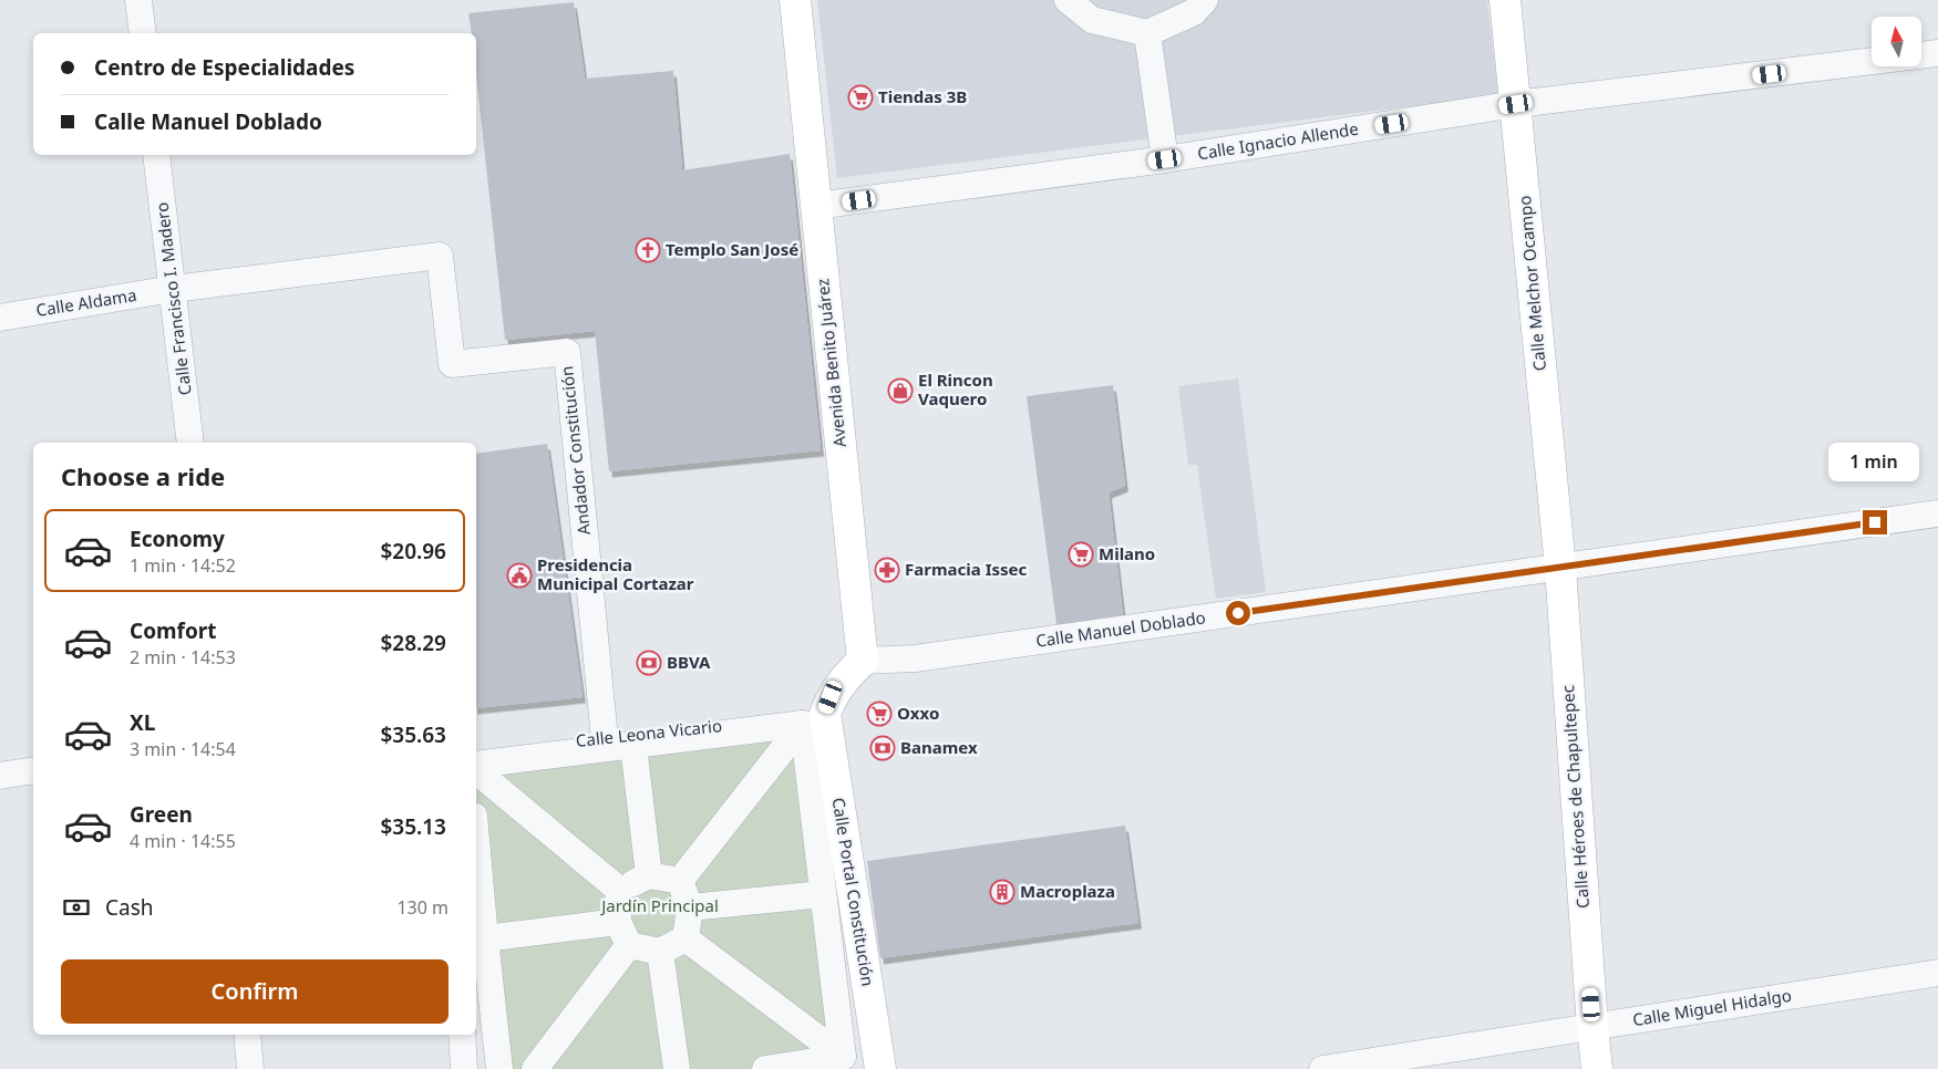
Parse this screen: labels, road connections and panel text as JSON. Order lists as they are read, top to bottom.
{
  "streets": {
    "street": [
      "Calle Ignacio Allende",
      "Calle Melchor Ocampo",
      "Calle Francisco I. Madero",
      "Calle Aldama",
      "Avenida Benito Juárez",
      "Andador Constitución",
      "Calle Manuel Doblado",
      "Calle Leona Vicario",
      "Calle Héroes de Chapultepec",
      "Calle Portal Constitución",
      "Calle Miguel Hidalgo"
    ]
  },
  "crossings": [
    ["Calle Ignacio Allende", "Calle Melchor Ocampo"],
    ["Calle Ignacio Allende", "Avenida Benito Juárez"],
    ["Calle Melchor Ocampo", "Calle Manuel Doblado"],
    ["Calle Melchor Ocampo", "Calle Héroes de Chapultepec"],
    ["Calle Francisco I. Madero", "Calle Aldama"],
    ["Calle Aldama", "Andador Constitución"],
    ["Avenida Benito Juárez", "Calle Manuel Doblado"],
    ["Andador Constitución", "Calle Leona Vicario"],
    ["Calle Manuel Doblado", "Calle Héroes de Chapultepec"],
    ["Calle Leona Vicario", "Calle Portal Constitución"],
    ["Calle Héroes de Chapultepec", "Calle Miguel Hidalgo"]
  ],
  "parks": ["Jardín Principal"],
  "places": {
    "supermarket": ["Tiendas 3B", "Milano", "Oxxo"],
    "church": ["Templo San José"],
    "shop": ["El Rincon Vaquero"],
    "pharmacy": ["Farmacia Issec"],
    "public building": ["Presidencia Municipal Cortazar"],
    "bank": ["BBVA", "Banamex"],
    "building": ["Macroplaza"]
  },
  "north": "top",
  "page": {
    "banner": ["Centro de Especialidades", "Calle Manuel Doblado"],
    "bubble": "1 min",
    "heading": "Choose a ride",
    "list": [
      {
        "name": "Economy",
        "note": "1 min · 14:52",
        "value": "$20.96"
      },
      {
        "name": "Comfort",
        "note": "2 min · 14:53",
        "value": "$28.29"
      },
      {
        "name": "XL",
        "note": "3 min · 14:54",
        "value": "$35.63"
      },
      {
        "name": "Green",
        "note": "4 min · 14:55",
        "value": "$35.13"
      }
    ],
    "pay": ["Cash", "130 m"],
    "buttons": "Confirm"
  }
}
